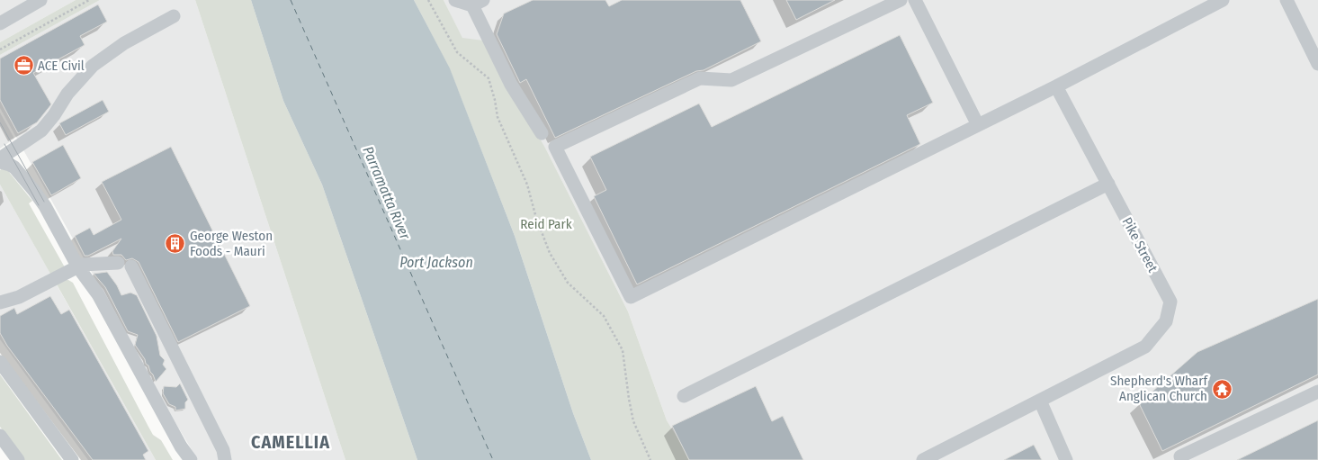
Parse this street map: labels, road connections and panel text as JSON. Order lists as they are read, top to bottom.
{
  "streets": {
    "street": ["Pike Street"]
  },
  "districts": ["CAMELLIA"],
  "water": ["Parramatta River", "Port Jackson"],
  "parks": ["Reid Park"],
  "places": {
    "office": ["ACE Civil"],
    "building": ["George Weston Foods - Mauri"],
    "temple": ["Shepherd's Wharf Anglican Church"]
  }
}
